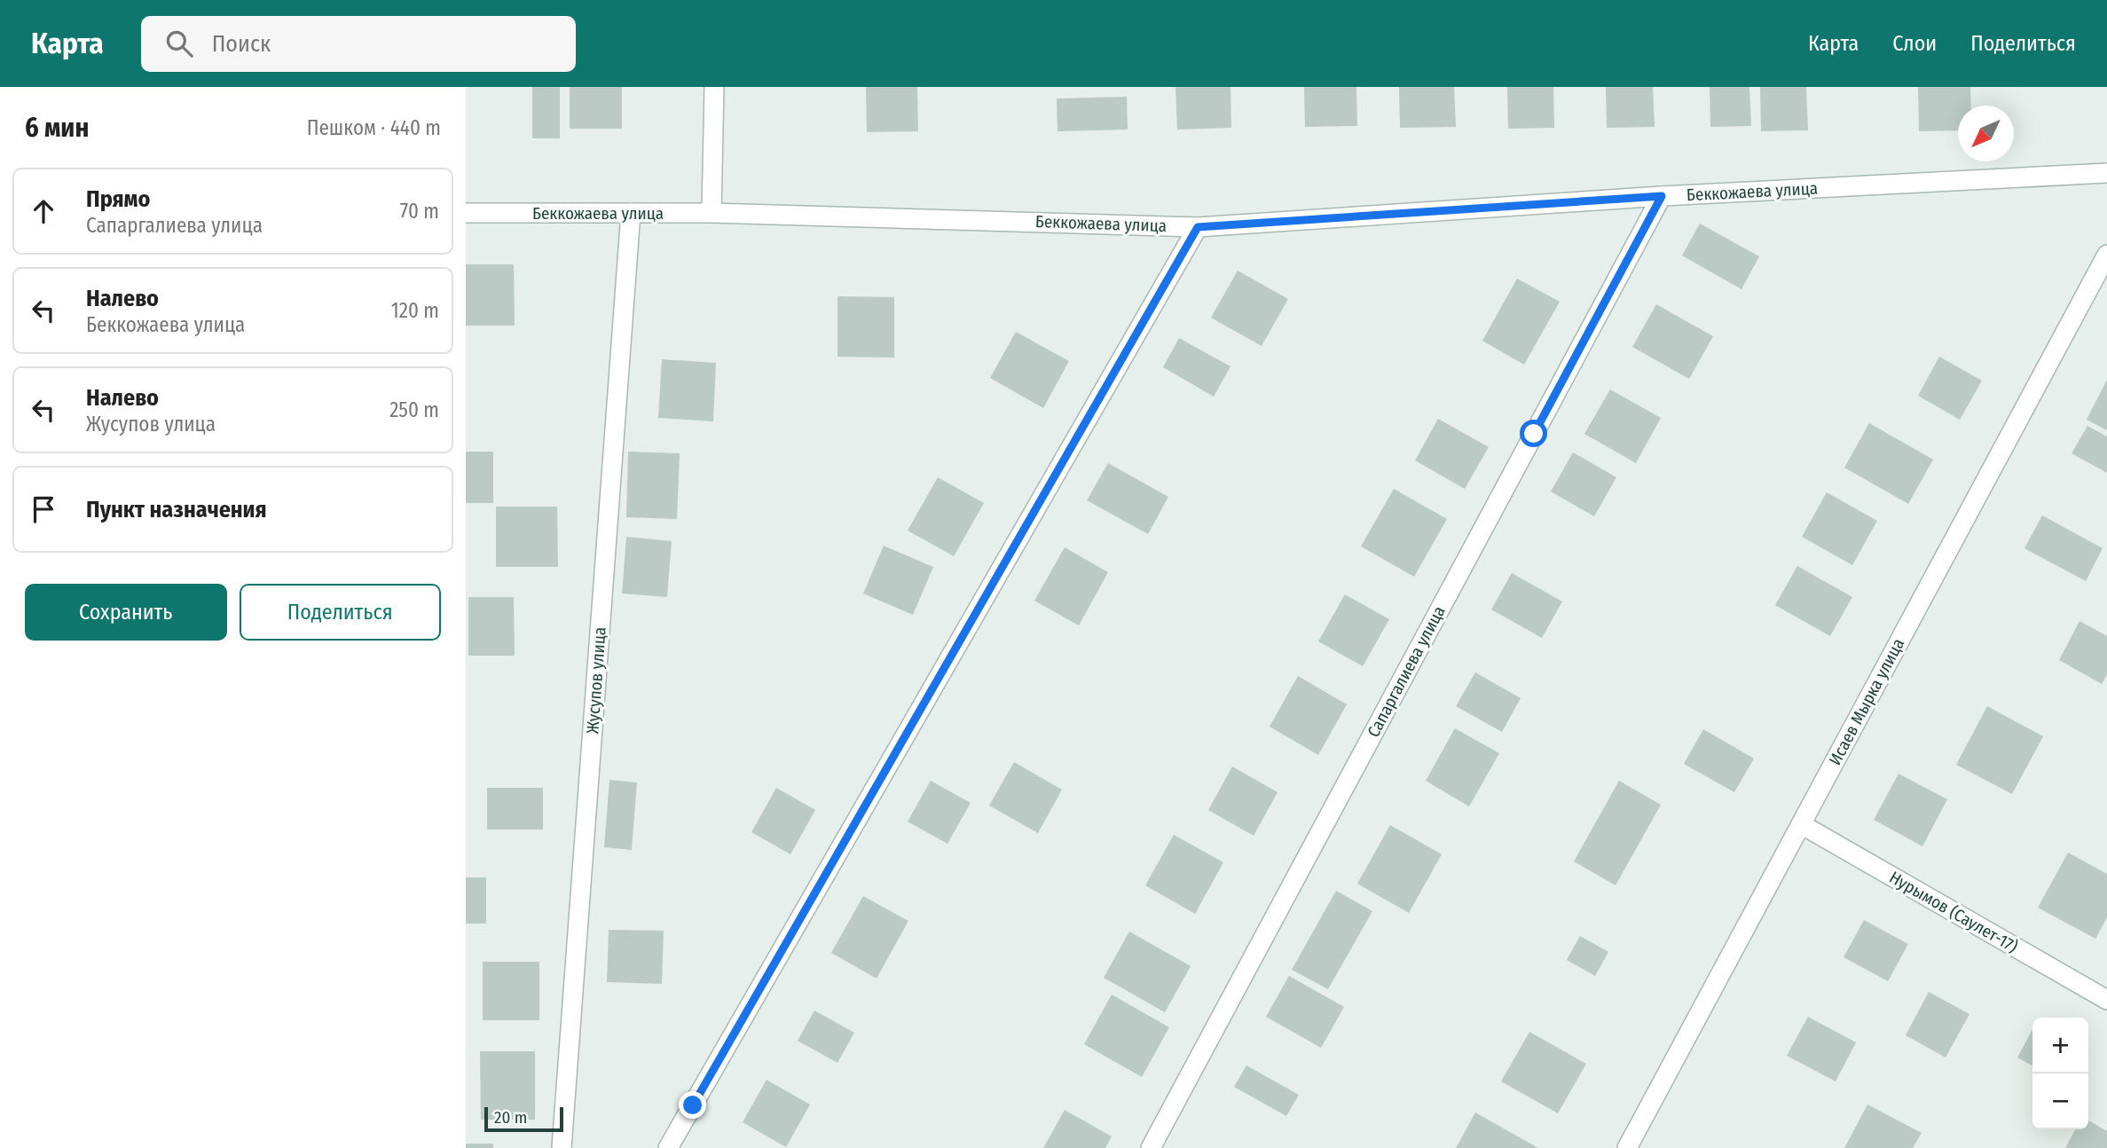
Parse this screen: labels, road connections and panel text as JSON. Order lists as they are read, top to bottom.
{
  "streets": {
    "street": [
      "Беккожаева улица",
      "Сапаргалиева улица",
      "Жусупов улица",
      "Исаев Мырка улица",
      "Нурымов (Саулет-17)"
    ]
  },
  "crossings": [
    ["Беккожаева улица", "Сапаргалиева улица"],
    ["Беккожаева улица", "Жусупов улица"],
    ["Исаев Мырка улица", "Нурымов (Саулет-17)"]
  ],
  "scale_bar": "20 m",
  "north": "bottom left",
  "page": {
    "header": "Карта",
    "search": "Поиск",
    "nav": ["Карта", "Слои", "Поделиться"],
    "heading": ["6 мин", "Пешком · 440 m"],
    "list": [
      ["Прямо", "Сапаргалиева улица", "70 m"],
      ["Налево", "Беккожаева улица", "120 m"],
      ["Налево", "Жусупов улица", "250 m"],
      "Пункт назначения"
    ],
    "buttons": ["Сохранить", "Поделиться"],
    "map_buttons": ["+", "−"],
    "scale": "20 m"
  }
}
